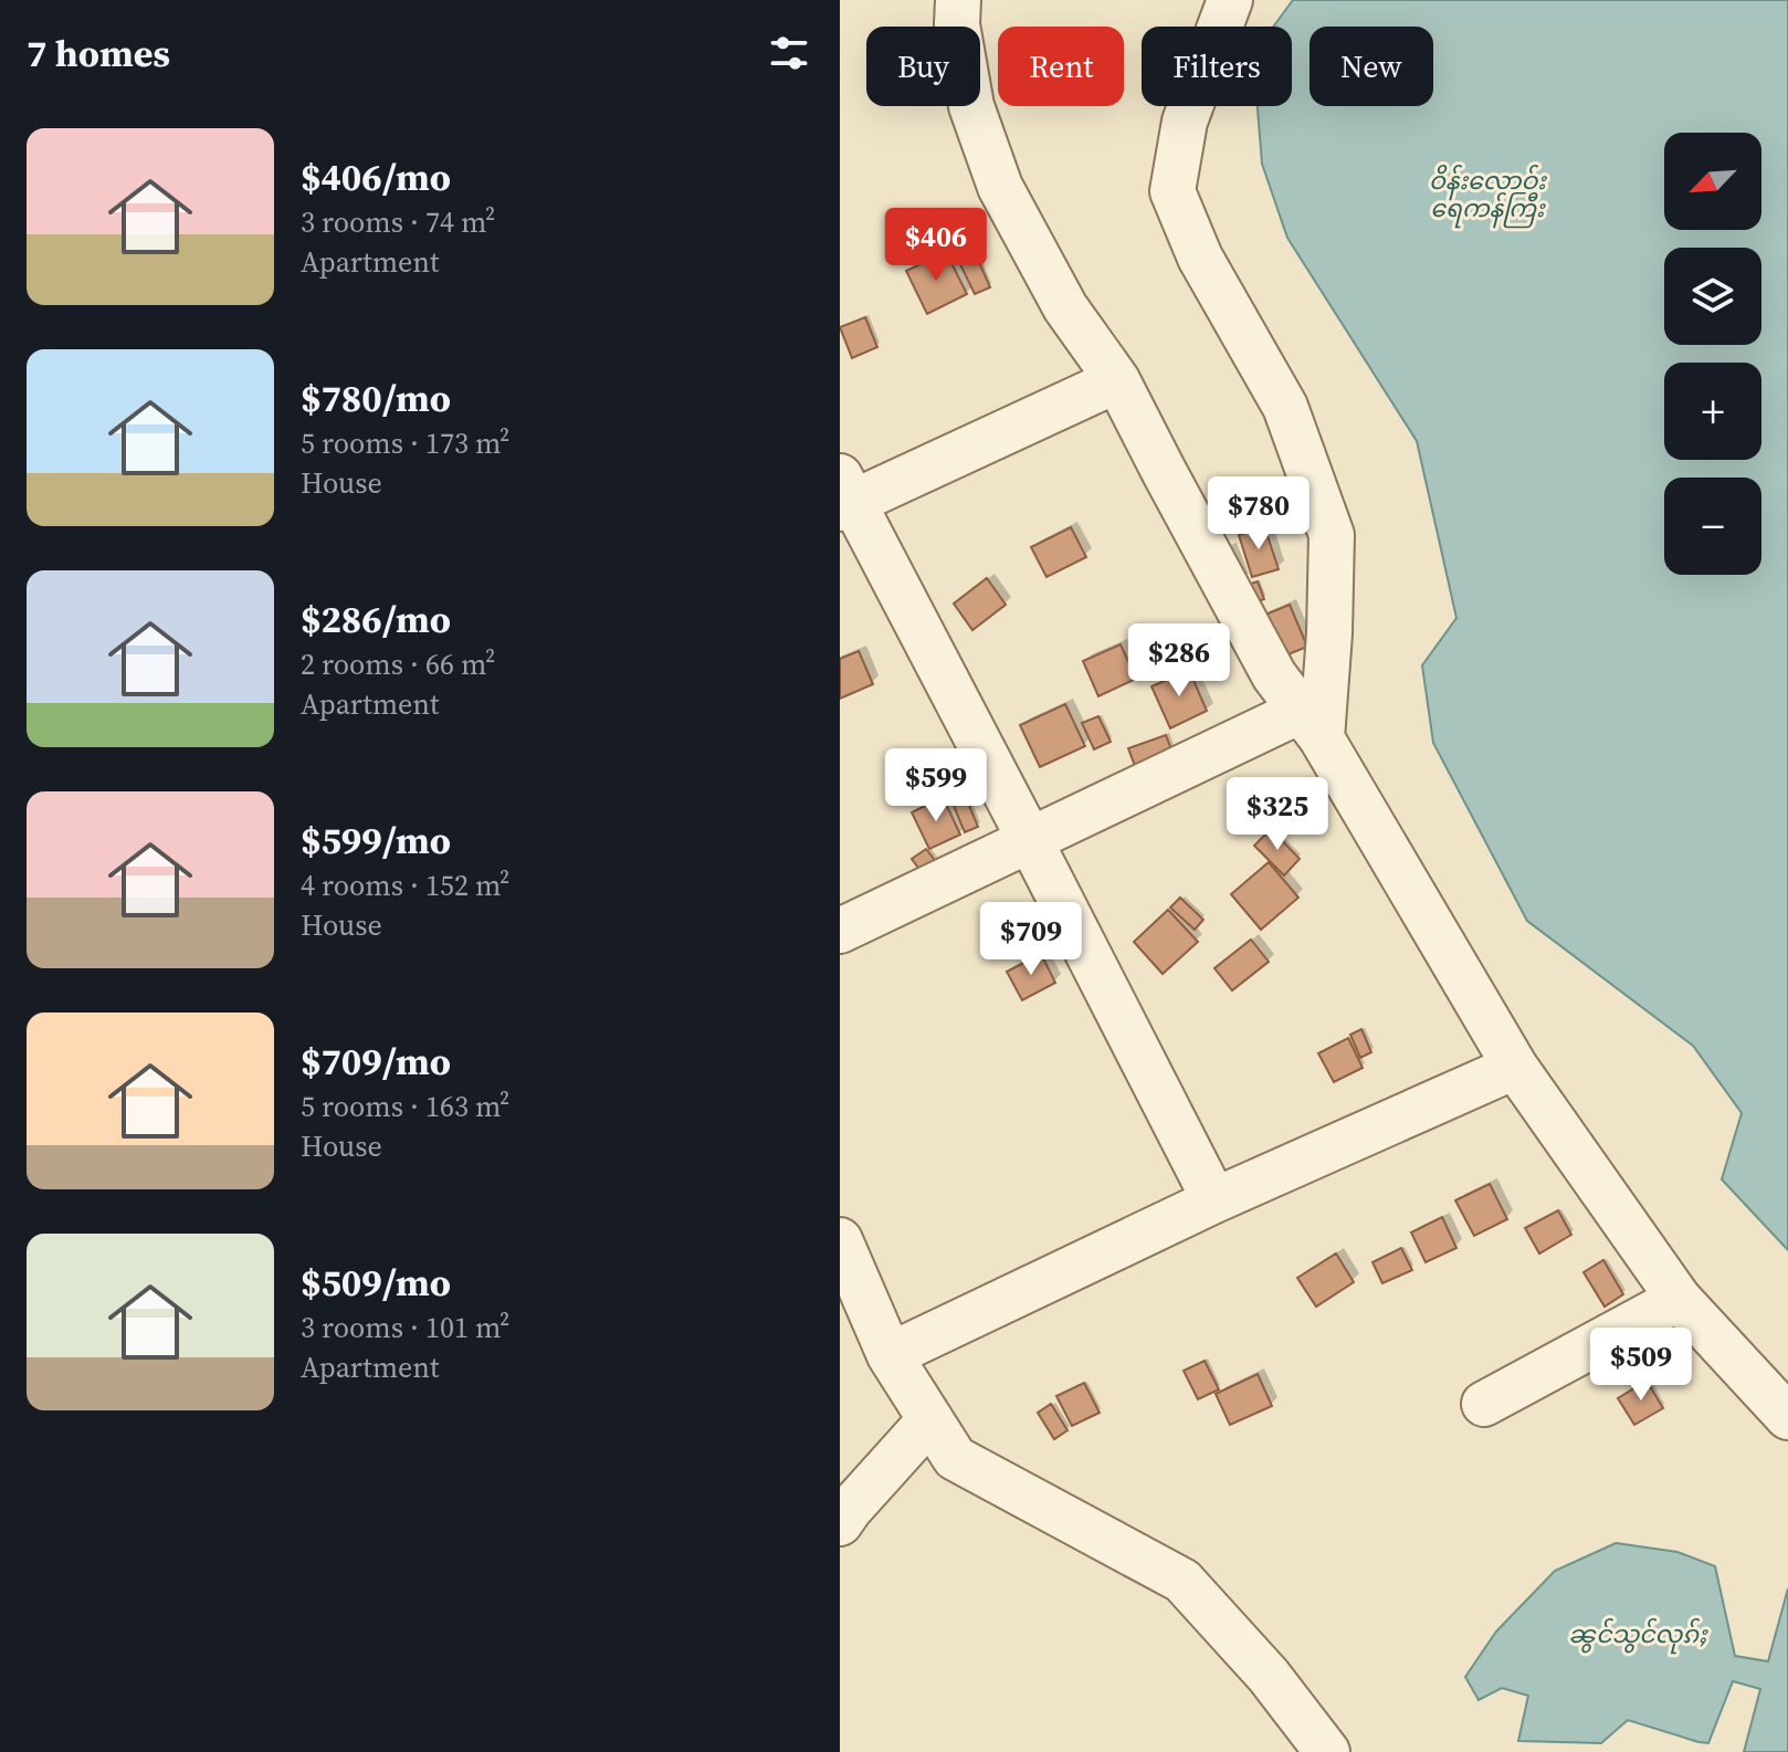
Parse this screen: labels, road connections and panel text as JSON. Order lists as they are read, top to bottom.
{
  "water": ["ဝိန်းလောဝ်း ရေကန်ကြီး", "ၼွင်သွင်လုၵ်ႈ"],
  "north": "bottom left",
  "page": {
    "heading": "7 homes",
    "chip": [
      "Buy",
      "Rent",
      "Filters",
      "New"
    ],
    "list": [
      {
        "name": "$406/mo",
        "note": "3 rooms · 74 m² · Apartment"
      },
      {
        "name": "$780/mo",
        "note": "5 rooms · 173 m² · House"
      },
      {
        "name": "$286/mo",
        "note": "2 rooms · 66 m² · Apartment"
      },
      {
        "name": "$599/mo",
        "note": "4 rooms · 152 m² · House"
      },
      {
        "name": "$709/mo",
        "note": "5 rooms · 163 m² · House"
      },
      {
        "name": "$509/mo",
        "note": "3 rooms · 101 m² · Apartment"
      }
    ],
    "map_buttons": ["+", "−"],
    "price": [
      "$406",
      "$780",
      "$286",
      "$599",
      "$325",
      "$709",
      "$509"
    ]
  }
}
